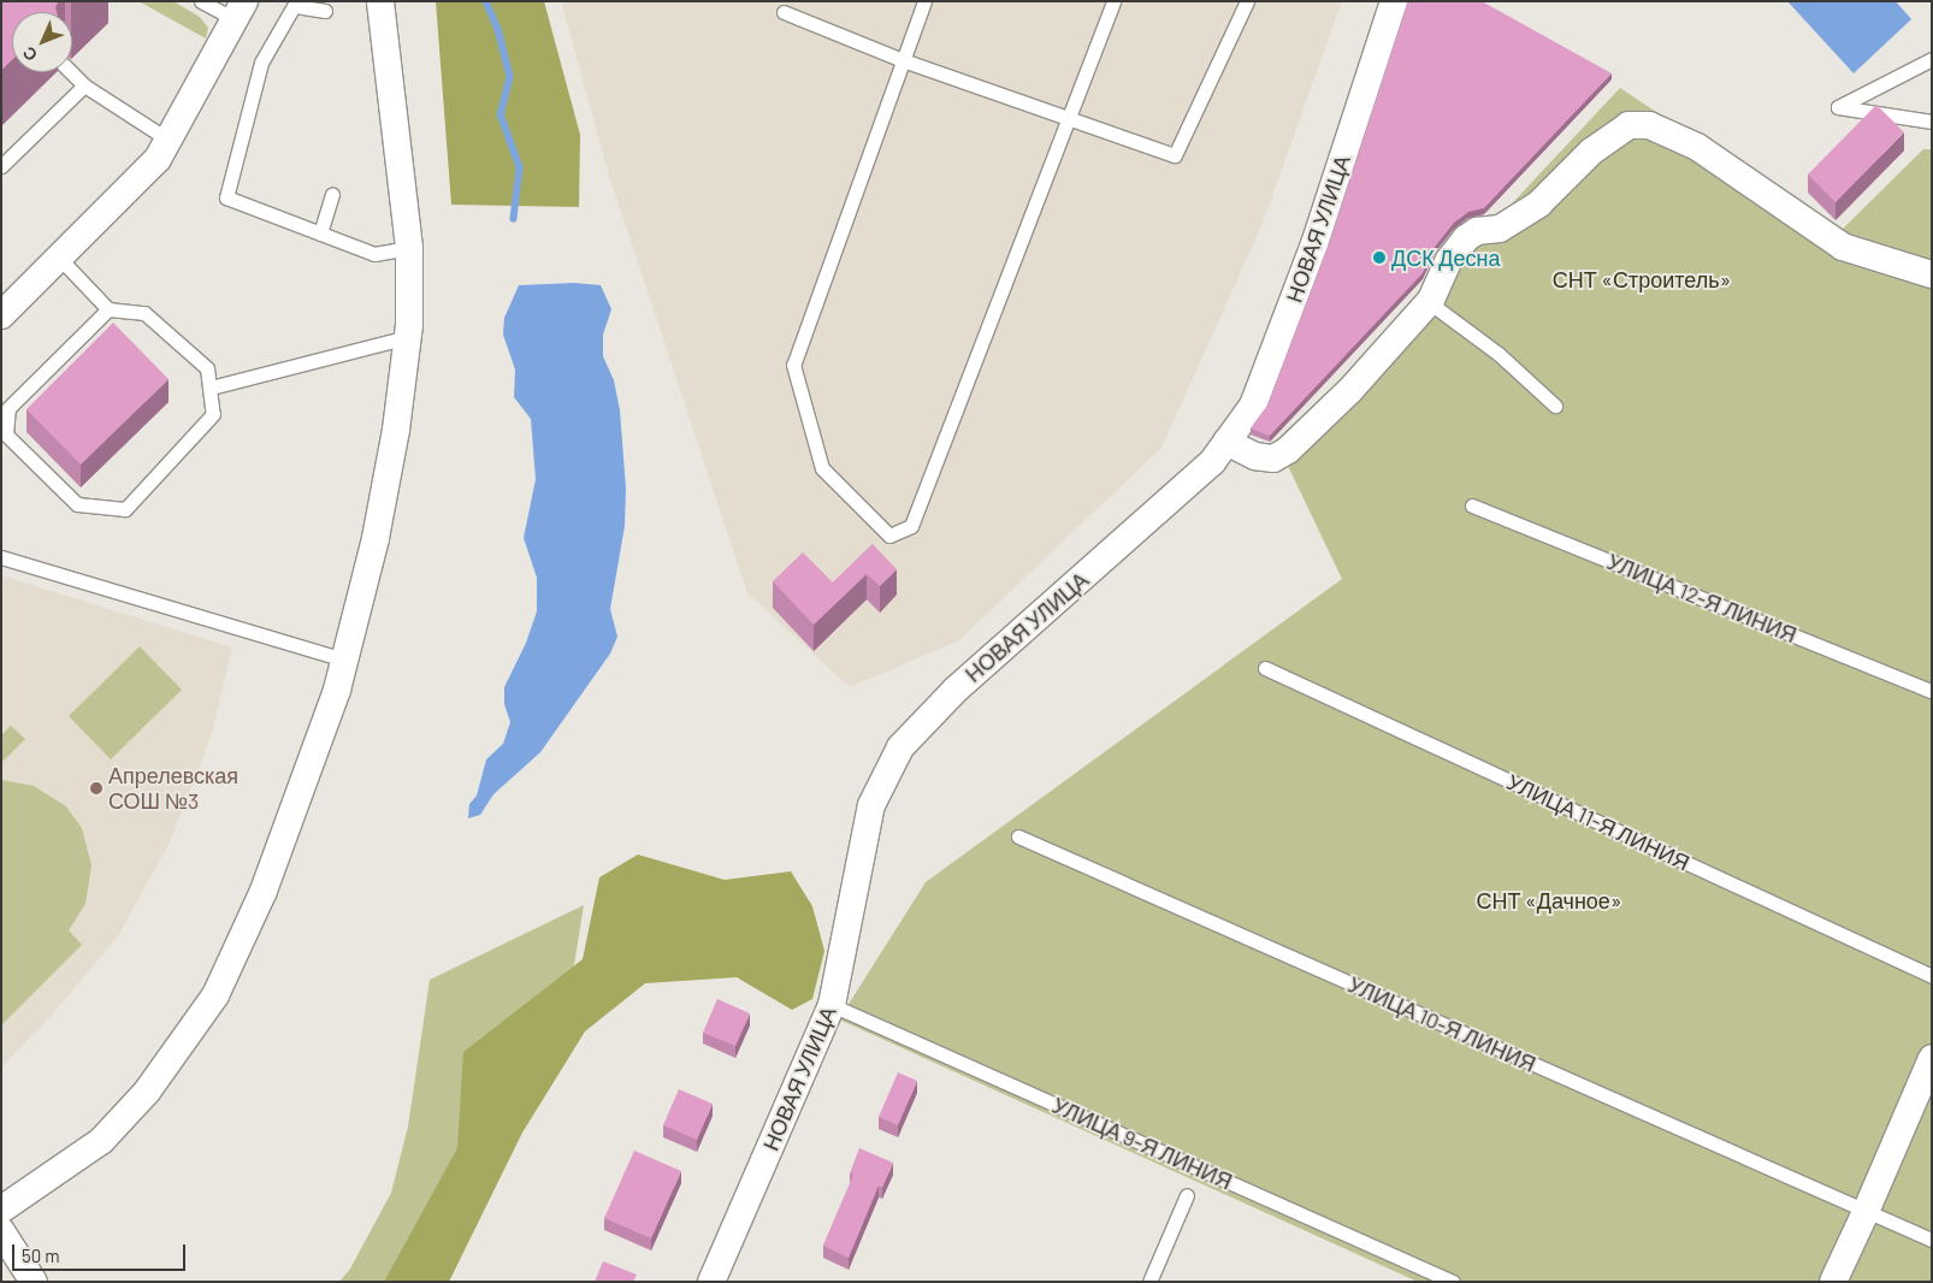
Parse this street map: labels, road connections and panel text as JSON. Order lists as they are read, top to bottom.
{
  "streets": {
    "street": ["НОВАЯ УЛИЦА"],
    "lane": [
      "УЛИЦА 12-Я ЛИНИЯ",
      "УЛИЦА 11-Я ЛИНИЯ",
      "УЛИЦА 10-Я ЛИНИЯ",
      "УЛИЦА 9-Я ЛИНИЯ"
    ]
  },
  "crossings": [
    ["НОВАЯ УЛИЦА", "УЛИЦА 9-Я ЛИНИЯ"]
  ],
  "parks": ["СНТ «Строитель»", "СНТ «Дачное»"],
  "places": ["ДСК Десна", "Апрелевская СОШ №3"],
  "scale_bar": "50 m",
  "north": "bottom left"
}
